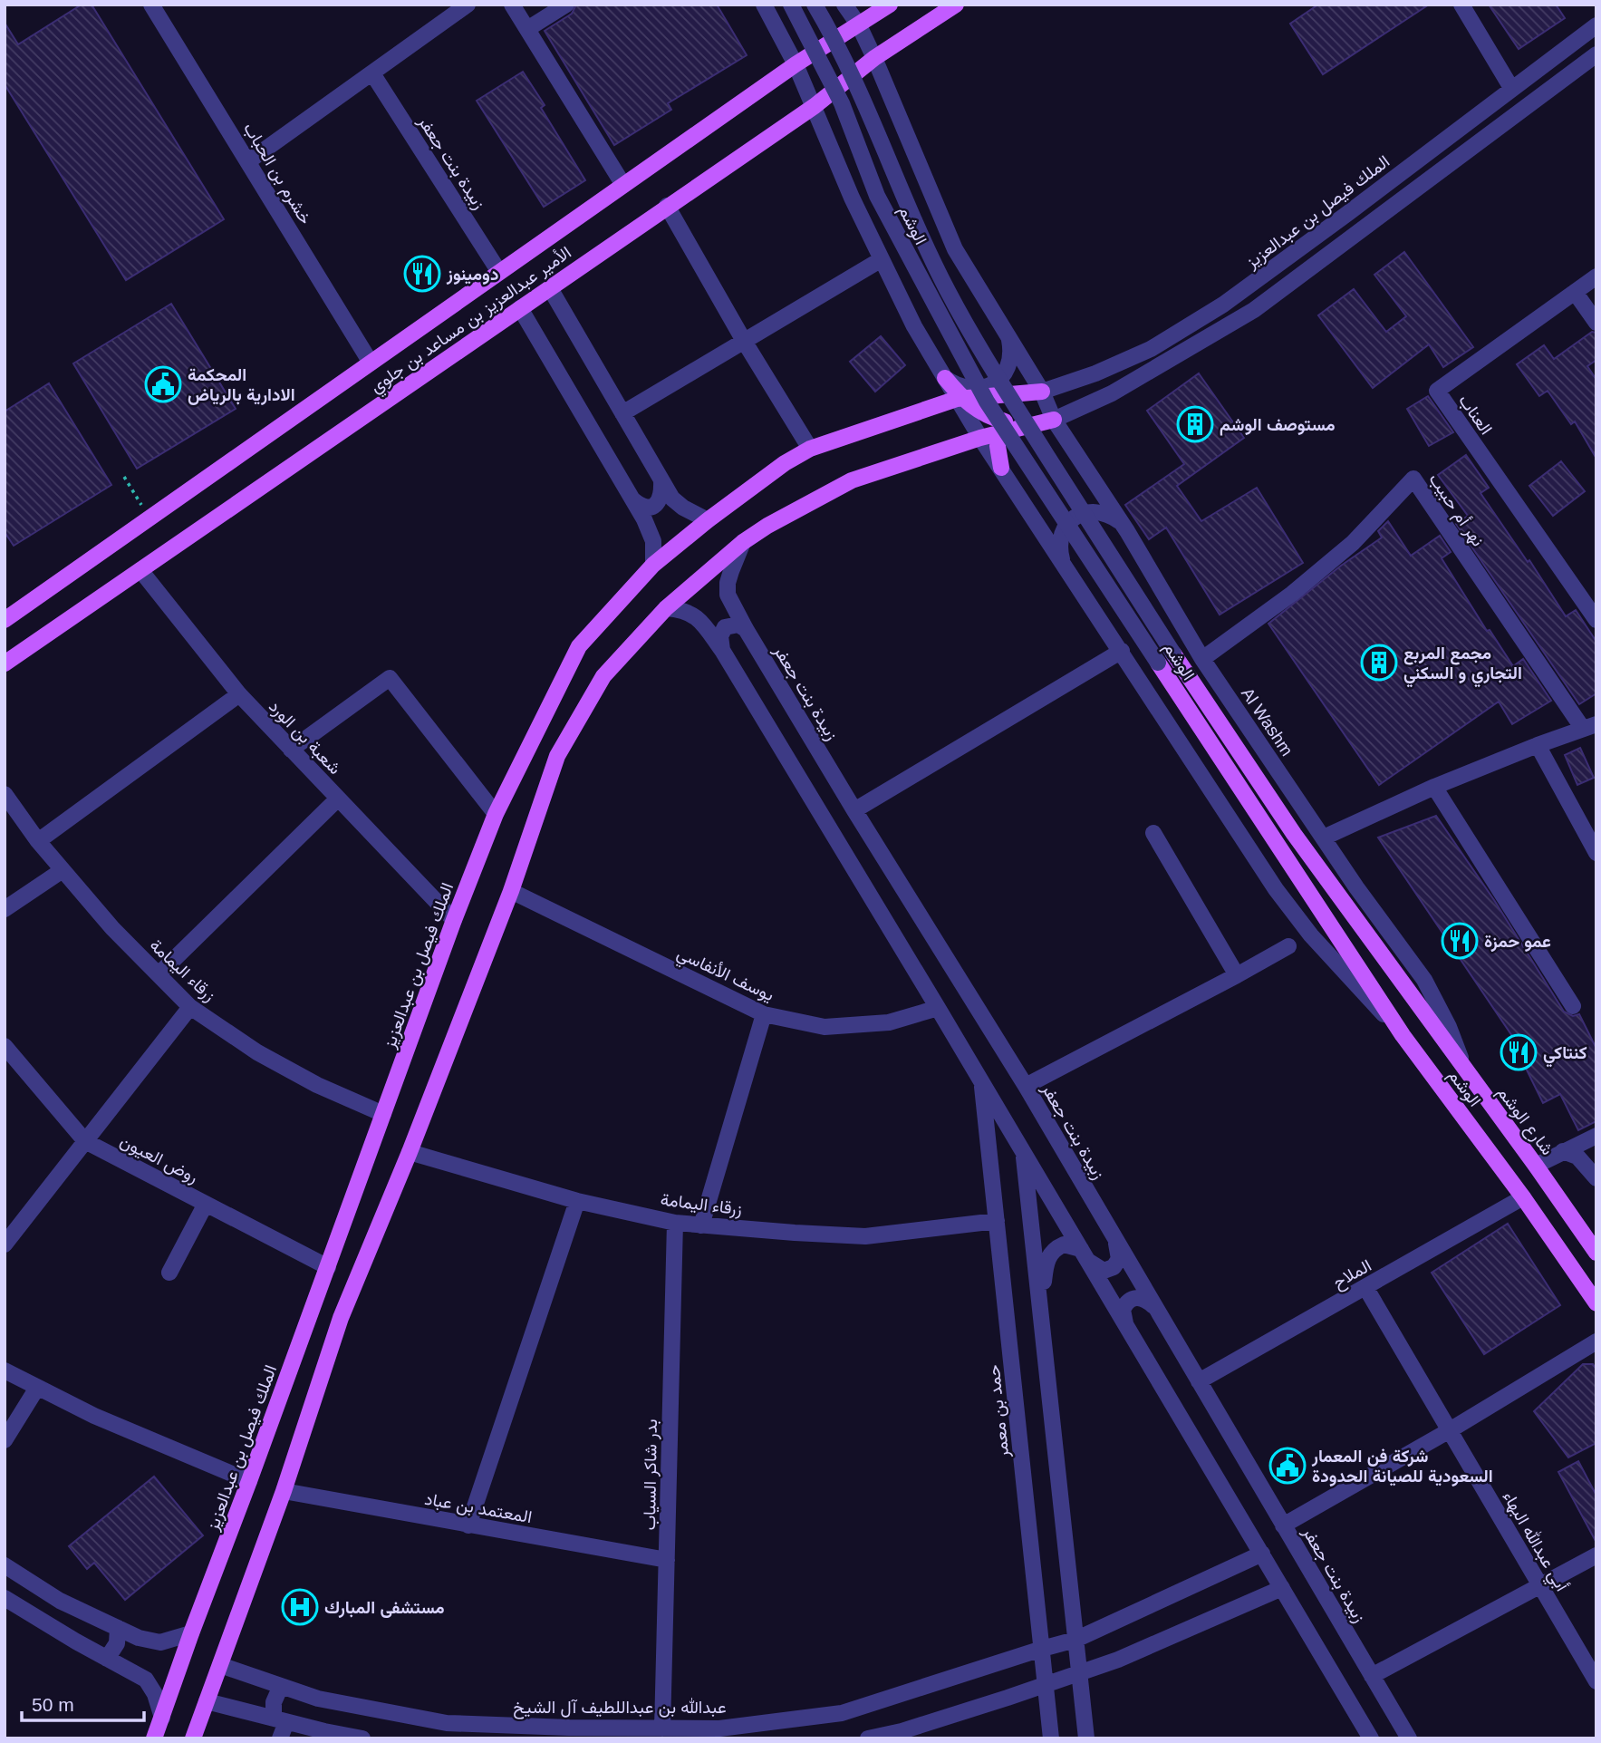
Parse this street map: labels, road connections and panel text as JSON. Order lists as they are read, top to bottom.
{
  "streets": {
    "main road": [
      "الملك فيصل بن عبدالعزيز",
      "الوشم",
      "الأمير عبدالعزيز بن مساعد بن جلوي",
      "شارع الوشم"
    ],
    "street": [
      "زبيدة بنت جعفر",
      "خشرم بن الحباب",
      "العناب",
      "نهر أم حبيب",
      "Al Washm",
      "شعبة بن الورد",
      "زرقاء اليمامة",
      "يوسف الأنفاسي",
      "روض العيون",
      "الملاح",
      "حمد بن معمر",
      "بدر شاكر السياب",
      "المعتمد بن عباد",
      "أبي عبدالله البهاء",
      "عبدالله بن عبداللطيف آل الشيخ"
    ]
  },
  "crossings": [
    ["زبيدة بنت جعفر", "الأمير عبدالعزيز بن مساعد بن جلوي"],
    ["زبيدة بنت جعفر", "الملاح"],
    ["خشرم بن الحباب", "الأمير عبدالعزيز بن مساعد بن جلوي"],
    ["الملك فيصل بن عبدالعزيز", "الوشم"],
    ["الملك فيصل بن عبدالعزيز", "Al Washm"],
    ["الملك فيصل بن عبدالعزيز", "شعبة بن الورد"],
    ["الملك فيصل بن عبدالعزيز", "زرقاء اليمامة"],
    ["الملك فيصل بن عبدالعزيز", "روض العيون"],
    ["الوشم", "الأمير عبدالعزيز بن مساعد بن جلوي"],
    ["الوشم", "Al Washm"],
    ["الوشم", "شارع الوشم"],
    ["الوشم", "الملاح"],
    ["الأمير عبدالعزيز بن مساعد بن جلوي", "شعبة بن الورد"],
    ["نهر أم حبيب", "Al Washm"],
    ["Al Washm", "شارع الوشم"],
    ["زرقاء اليمامة", "حمد بن معمر"],
    ["زرقاء اليمامة", "بدر شاكر السياب"],
    ["الملاح", "أبي عبدالله البهاء"],
    ["حمد بن معمر", "عبدالله بن عبداللطيف آل الشيخ"],
    ["بدر شاكر السياب", "المعتمد بن عباد"],
    ["بدر شاكر السياب", "عبدالله بن عبداللطيف آل الشيخ"]
  ],
  "places": {
    "restaurant": ["دومينوز", "عمو حمزة", "كنتاكي"],
    "public building": ["المحكمة الادارية بالرياض", "شركة فن المعمار السعودية للصيانة الحدودة"],
    "building": ["مستوصف الوشم", "مجمع المربع التجاري و السكني"],
    "hospital": ["مستشفى المبارك"]
  },
  "scale_bar": "50 m"
}
